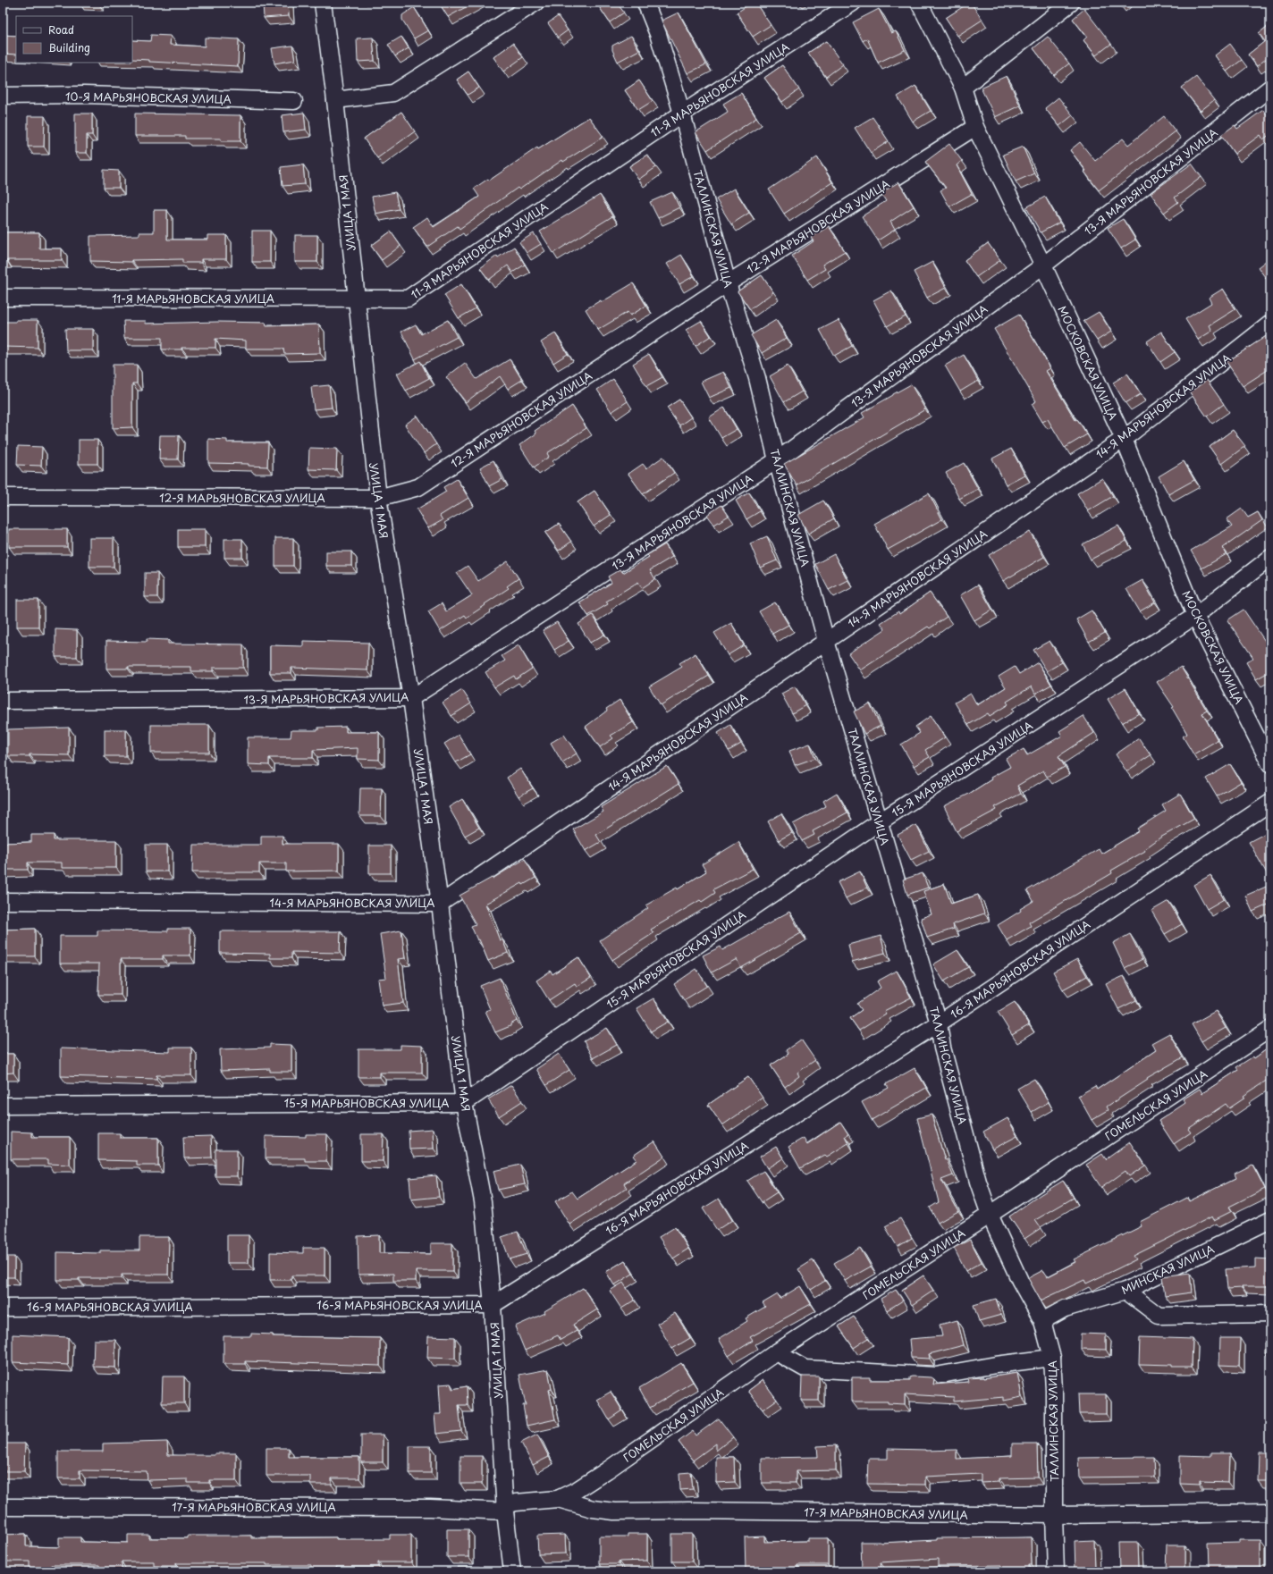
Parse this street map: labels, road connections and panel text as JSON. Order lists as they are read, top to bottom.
{
  "streets": {
    "street": [
      "11-Я МАРЬЯНОВСКАЯ УЛИЦА",
      "10-Я МАРЬЯНОВСКАЯ УЛИЦА",
      "13-Я МАРЬЯНОВСКАЯ УЛИЦА",
      "УЛИЦА 1 МАЯ",
      "12-Я МАРЬЯНОВСКАЯ УЛИЦА",
      "ТАЛЛИНСКАЯ УЛИЦА",
      "МОСКОВСКАЯ УЛИЦА",
      "14-Я МАРЬЯНОВСКАЯ УЛИЦА",
      "15-Я МАРЬЯНОВСКАЯ УЛИЦА",
      "16-Я МАРЬЯНОВСКАЯ УЛИЦА",
      "ГОМЕЛЬСКАЯ УЛИЦА",
      "МИНСКАЯ УЛИЦА",
      "17-Я МАРЬЯНОВСКАЯ УЛИЦА"
    ]
  },
  "crossings": [
    ["11-Я МАРЬЯНОВСКАЯ УЛИЦА", "УЛИЦА 1 МАЯ"],
    ["11-Я МАРЬЯНОВСКАЯ УЛИЦА", "ТАЛЛИНСКАЯ УЛИЦА"],
    ["13-Я МАРЬЯНОВСКАЯ УЛИЦА", "УЛИЦА 1 МАЯ"],
    ["13-Я МАРЬЯНОВСКАЯ УЛИЦА", "ТАЛЛИНСКАЯ УЛИЦА"],
    ["13-Я МАРЬЯНОВСКАЯ УЛИЦА", "МОСКОВСКАЯ УЛИЦА"],
    ["УЛИЦА 1 МАЯ", "12-Я МАРЬЯНОВСКАЯ УЛИЦА"],
    ["УЛИЦА 1 МАЯ", "14-Я МАРЬЯНОВСКАЯ УЛИЦА"],
    ["УЛИЦА 1 МАЯ", "15-Я МАРЬЯНОВСКАЯ УЛИЦА"],
    ["УЛИЦА 1 МАЯ", "16-Я МАРЬЯНОВСКАЯ УЛИЦА"],
    ["УЛИЦА 1 МАЯ", "17-Я МАРЬЯНОВСКАЯ УЛИЦА"],
    ["12-Я МАРЬЯНОВСКАЯ УЛИЦА", "ТАЛЛИНСКАЯ УЛИЦА"],
    ["12-Я МАРЬЯНОВСКАЯ УЛИЦА", "МОСКОВСКАЯ УЛИЦА"],
    ["ТАЛЛИНСКАЯ УЛИЦА", "14-Я МАРЬЯНОВСКАЯ УЛИЦА"],
    ["ТАЛЛИНСКАЯ УЛИЦА", "15-Я МАРЬЯНОВСКАЯ УЛИЦА"],
    ["ТАЛЛИНСКАЯ УЛИЦА", "16-Я МАРЬЯНОВСКАЯ УЛИЦА"],
    ["ТАЛЛИНСКАЯ УЛИЦА", "ГОМЕЛЬСКАЯ УЛИЦА"],
    ["ТАЛЛИНСКАЯ УЛИЦА", "МИНСКАЯ УЛИЦА"],
    ["ТАЛЛИНСКАЯ УЛИЦА", "17-Я МАРЬЯНОВСКАЯ УЛИЦА"],
    ["МОСКОВСКАЯ УЛИЦА", "14-Я МАРЬЯНОВСКАЯ УЛИЦА"],
    ["МОСКОВСКАЯ УЛИЦА", "15-Я МАРЬЯНОВСКАЯ УЛИЦА"],
    ["ГОМЕЛЬСКАЯ УЛИЦА", "17-Я МАРЬЯНОВСКАЯ УЛИЦА"]
  ],
  "legend": ["Road", "Building"]
}
